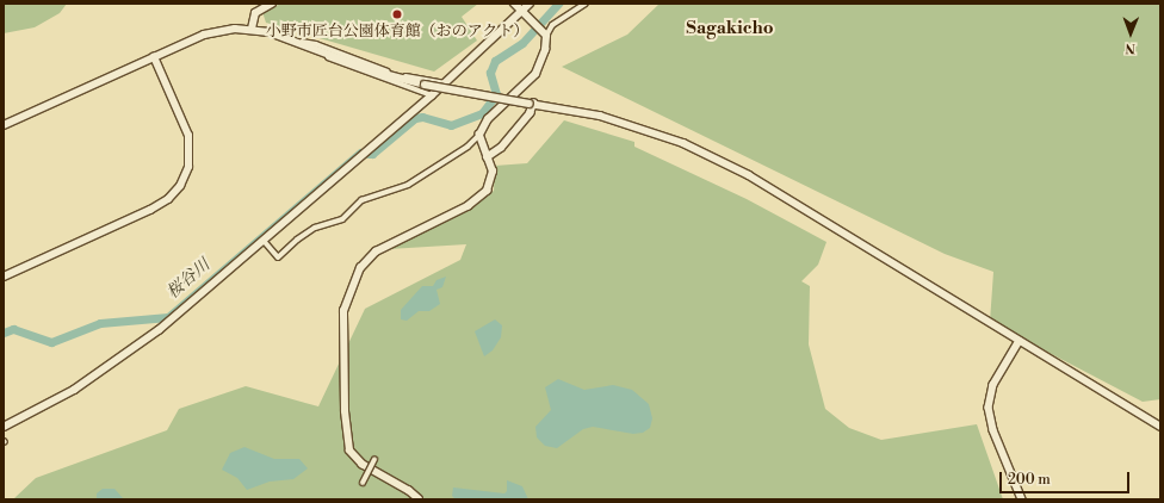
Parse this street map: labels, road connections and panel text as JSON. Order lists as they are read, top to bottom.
{
  "districts": ["Sagakicho"],
  "water": ["桜谷川"],
  "places": ["小野市匠台公園体育館（おのアクト）"],
  "scale_bar": "200 m",
  "north": "bottom"
}
